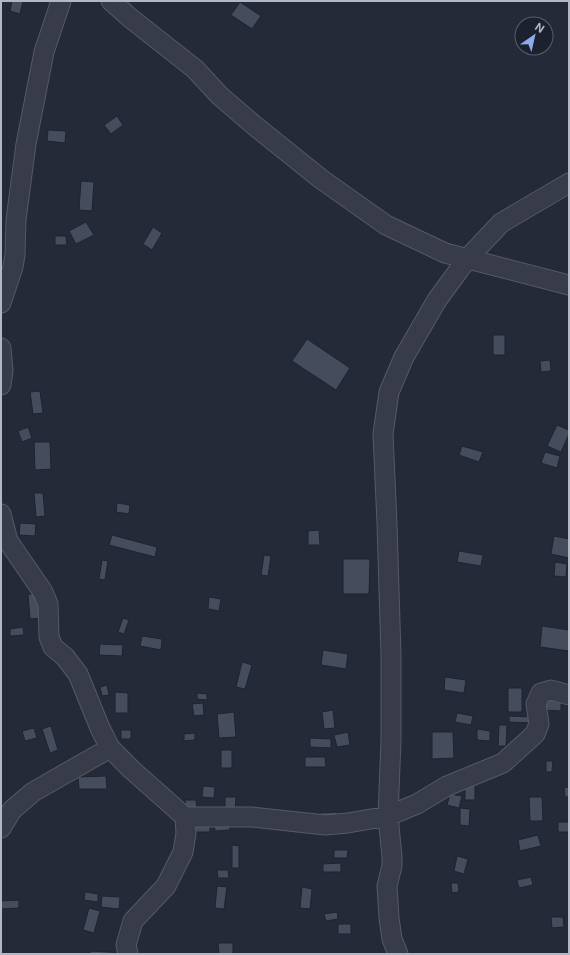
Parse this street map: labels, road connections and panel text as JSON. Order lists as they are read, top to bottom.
{
  "north": "top right"
}
